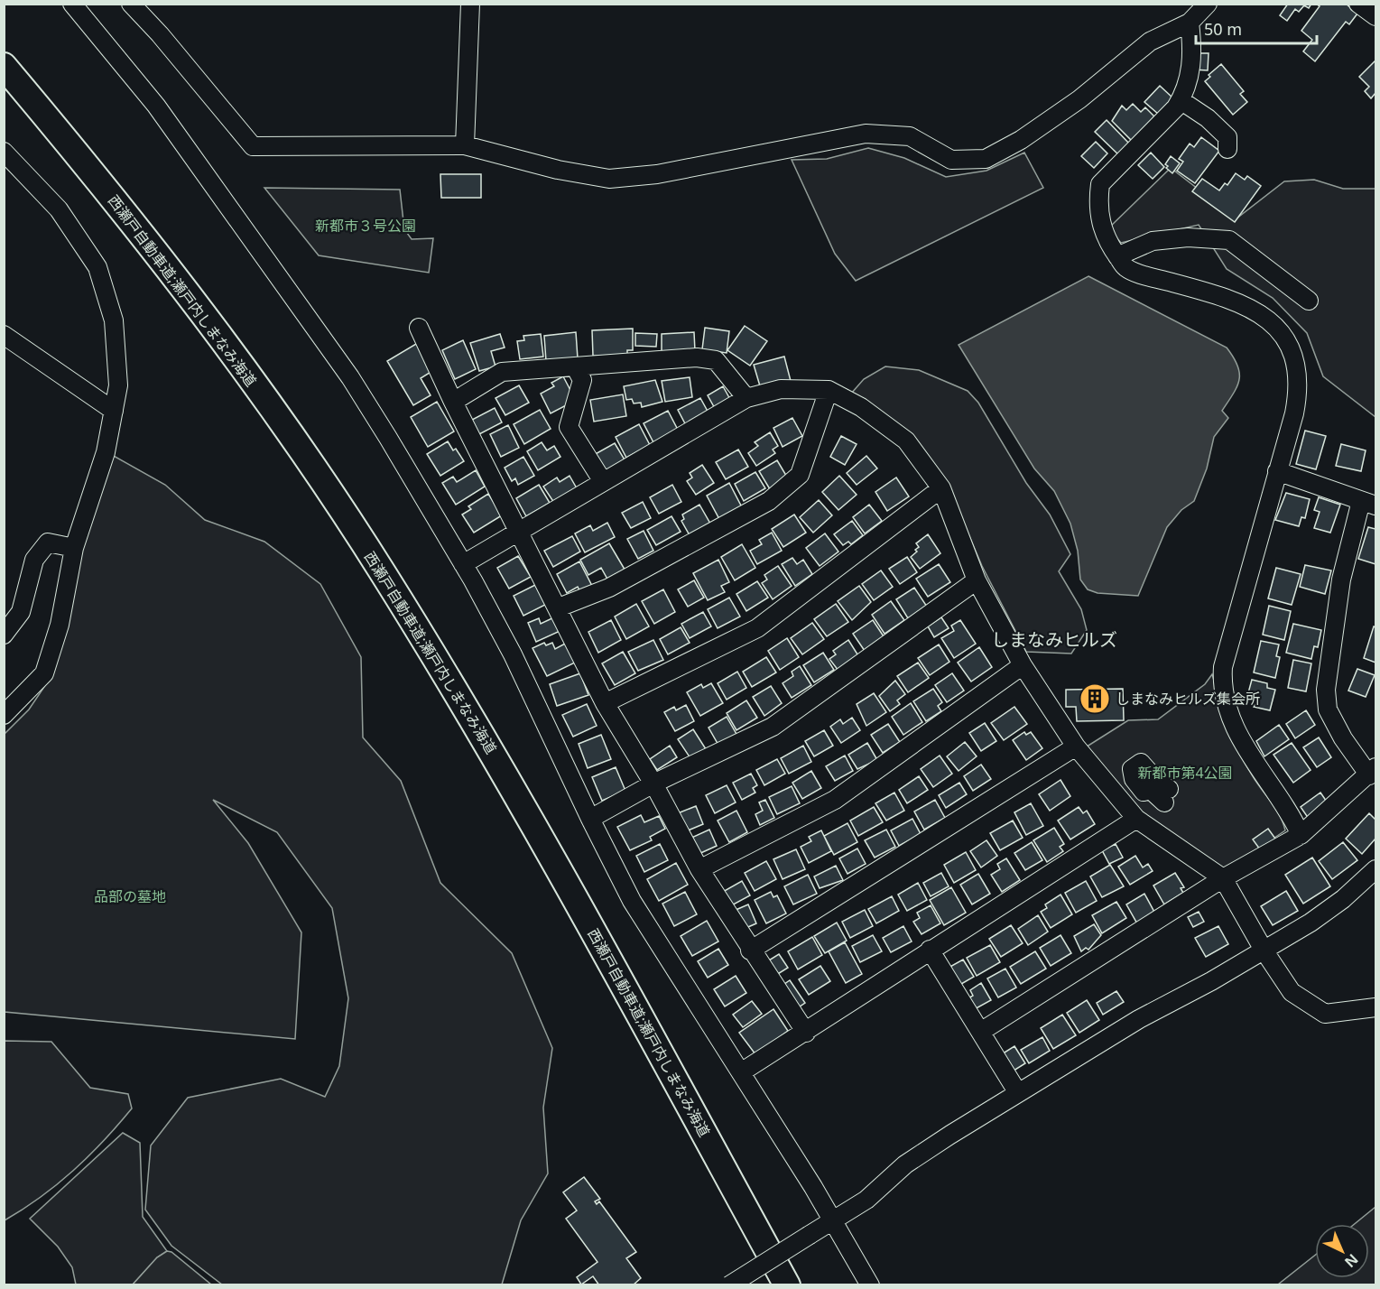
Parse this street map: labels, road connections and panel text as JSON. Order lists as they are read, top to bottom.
{
  "streets": {
    "highway": ["西瀬戸自動車道;瀬戸内しまなみ海道"]
  },
  "districts": ["しまなみヒルズ"],
  "parks": ["新都市３号公園", "新都市第4公園", "品部の墓地"],
  "places": {
    "building": ["しまなみヒルズ集会所"]
  },
  "scale_bar": "50 m",
  "north": "bottom right"
}
